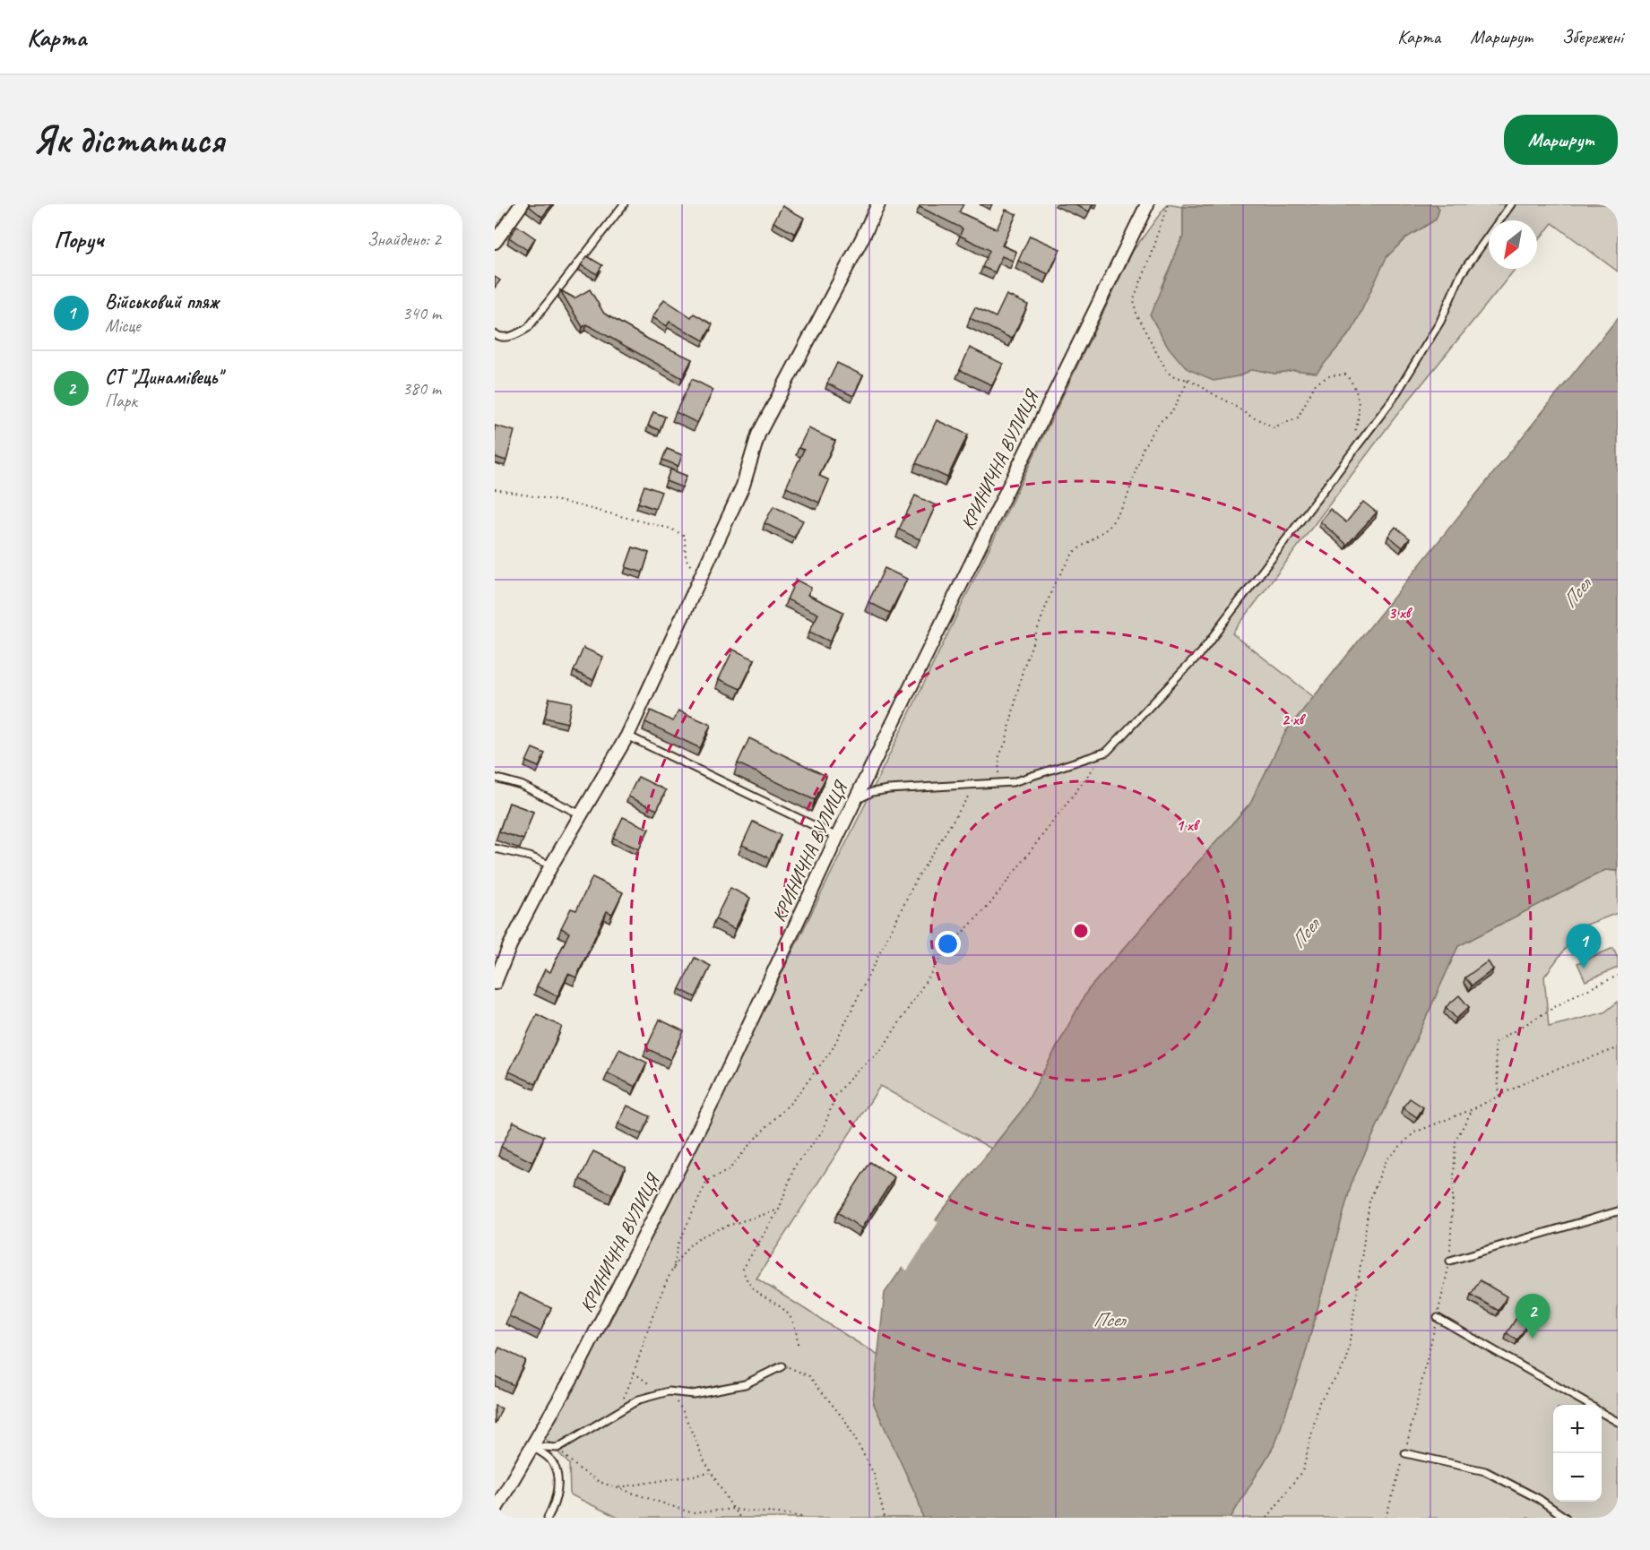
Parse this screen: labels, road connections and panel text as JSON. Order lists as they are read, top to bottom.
{
  "streets": {
    "street": ["КРИНИЧНА ВУЛИЦЯ"]
  },
  "water": ["Псел"],
  "north": "bottom left",
  "page": {
    "header": "Карта",
    "nav": ["Карта", "Маршрут", "Збережені"],
    "buttons": "Маршрут",
    "title": "Як дістатися",
    "heading": ["Поруч", "Знайдено: 2"],
    "list": [
      {
        "mark": "1",
        "name": "Військовий пляж",
        "note": "Місце",
        "value": "340 m"
      },
      {
        "mark": "2",
        "name": "СТ \"Динамівець\"",
        "note": "Парк",
        "value": "380 m"
      }
    ],
    "pins": ["1", "2"],
    "map_buttons": ["+", "−"]
  },
  "rings": ["3 хв", "2 хв", "1 хв"]
}
